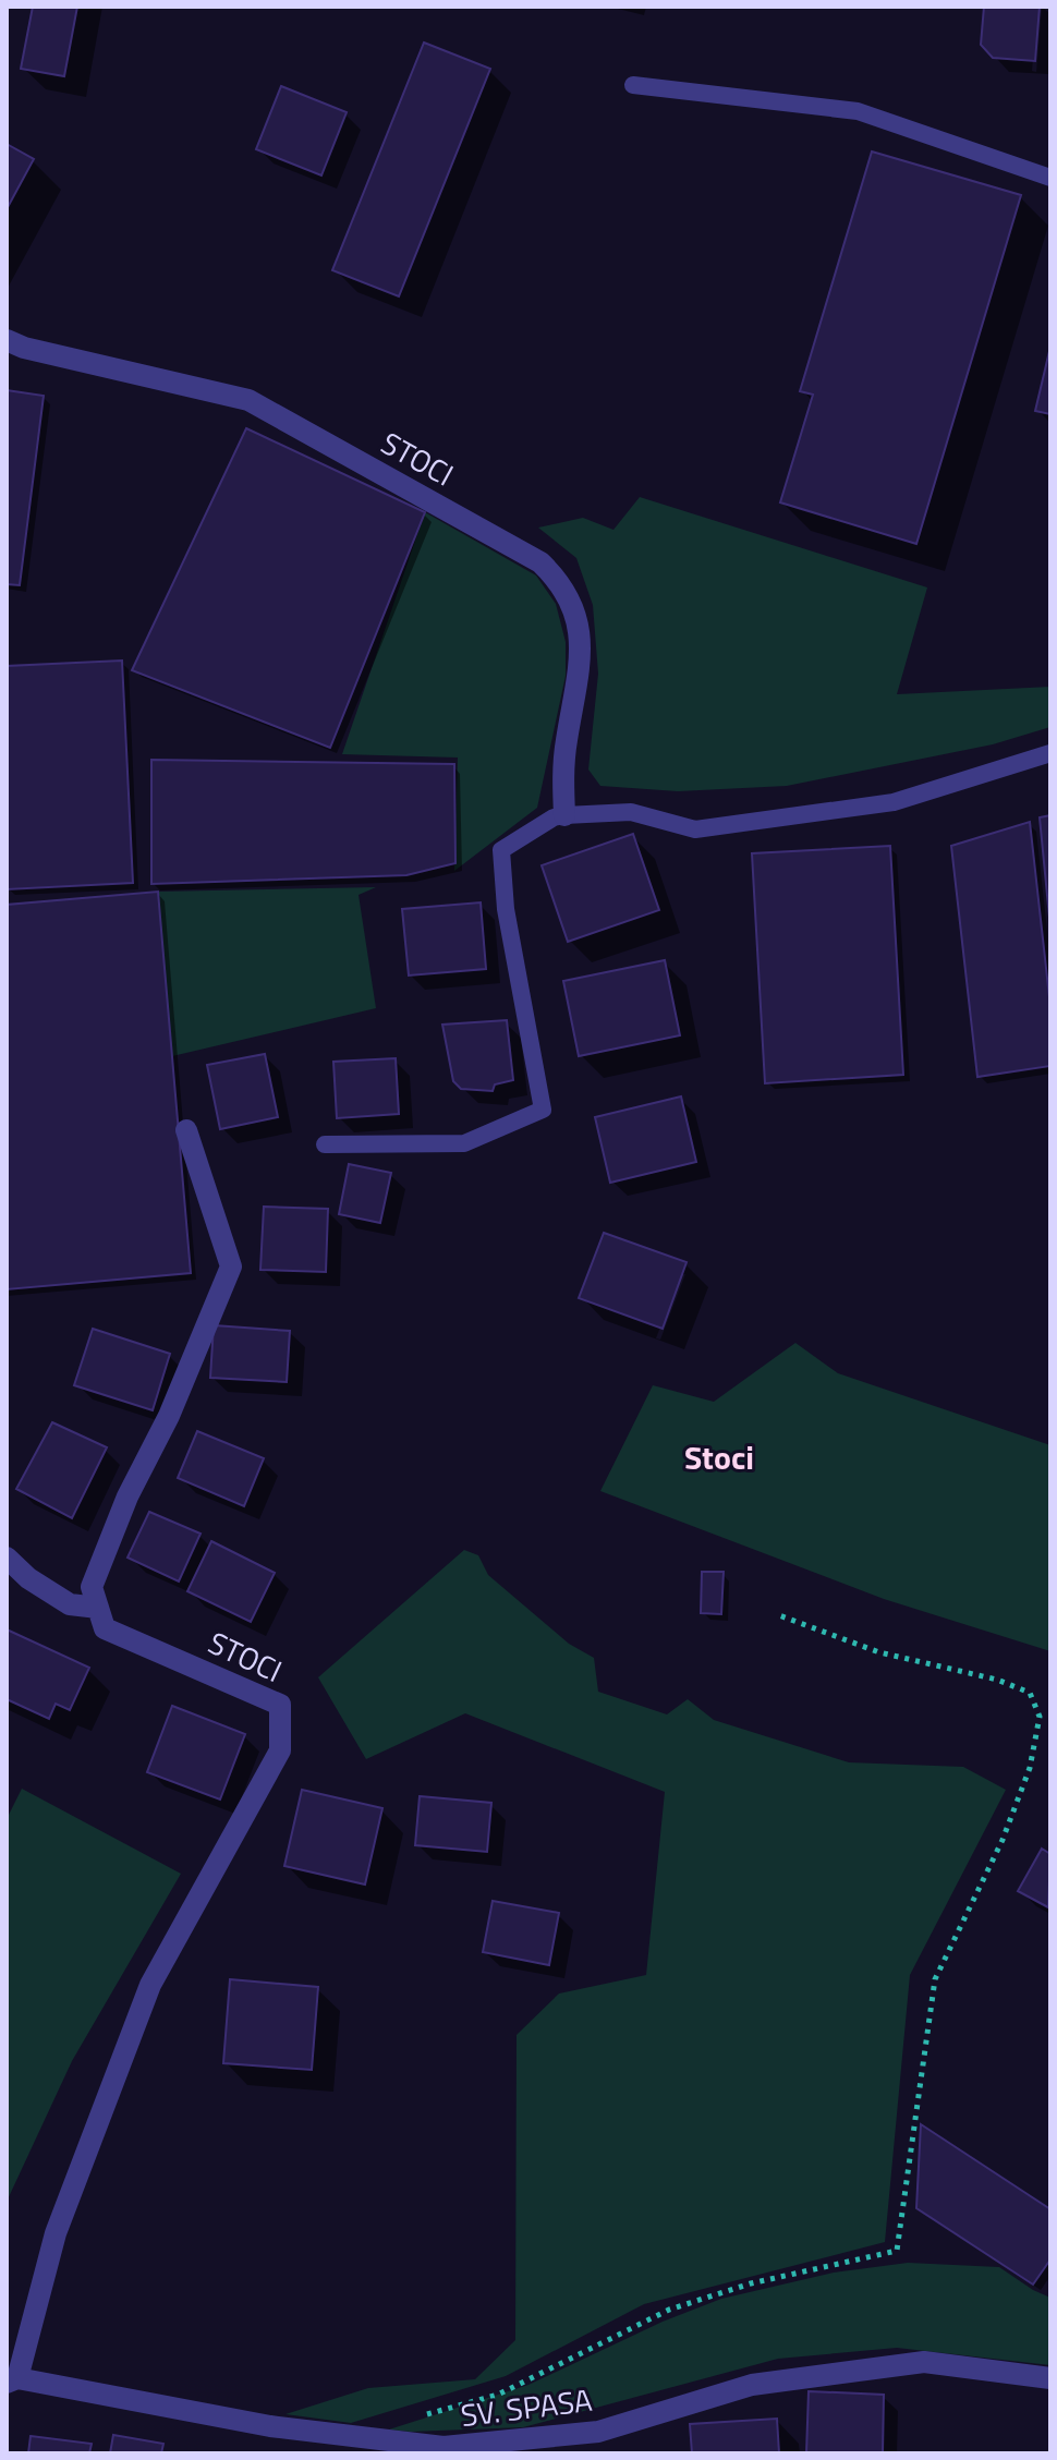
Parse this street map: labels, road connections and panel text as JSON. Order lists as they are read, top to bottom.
{
  "streets": {
    "street": ["STOCI", "SV. SPASA"]
  },
  "crossings": [
    ["STOCI", "SV. SPASA"]
  ],
  "districts": ["Stoci"]
}
